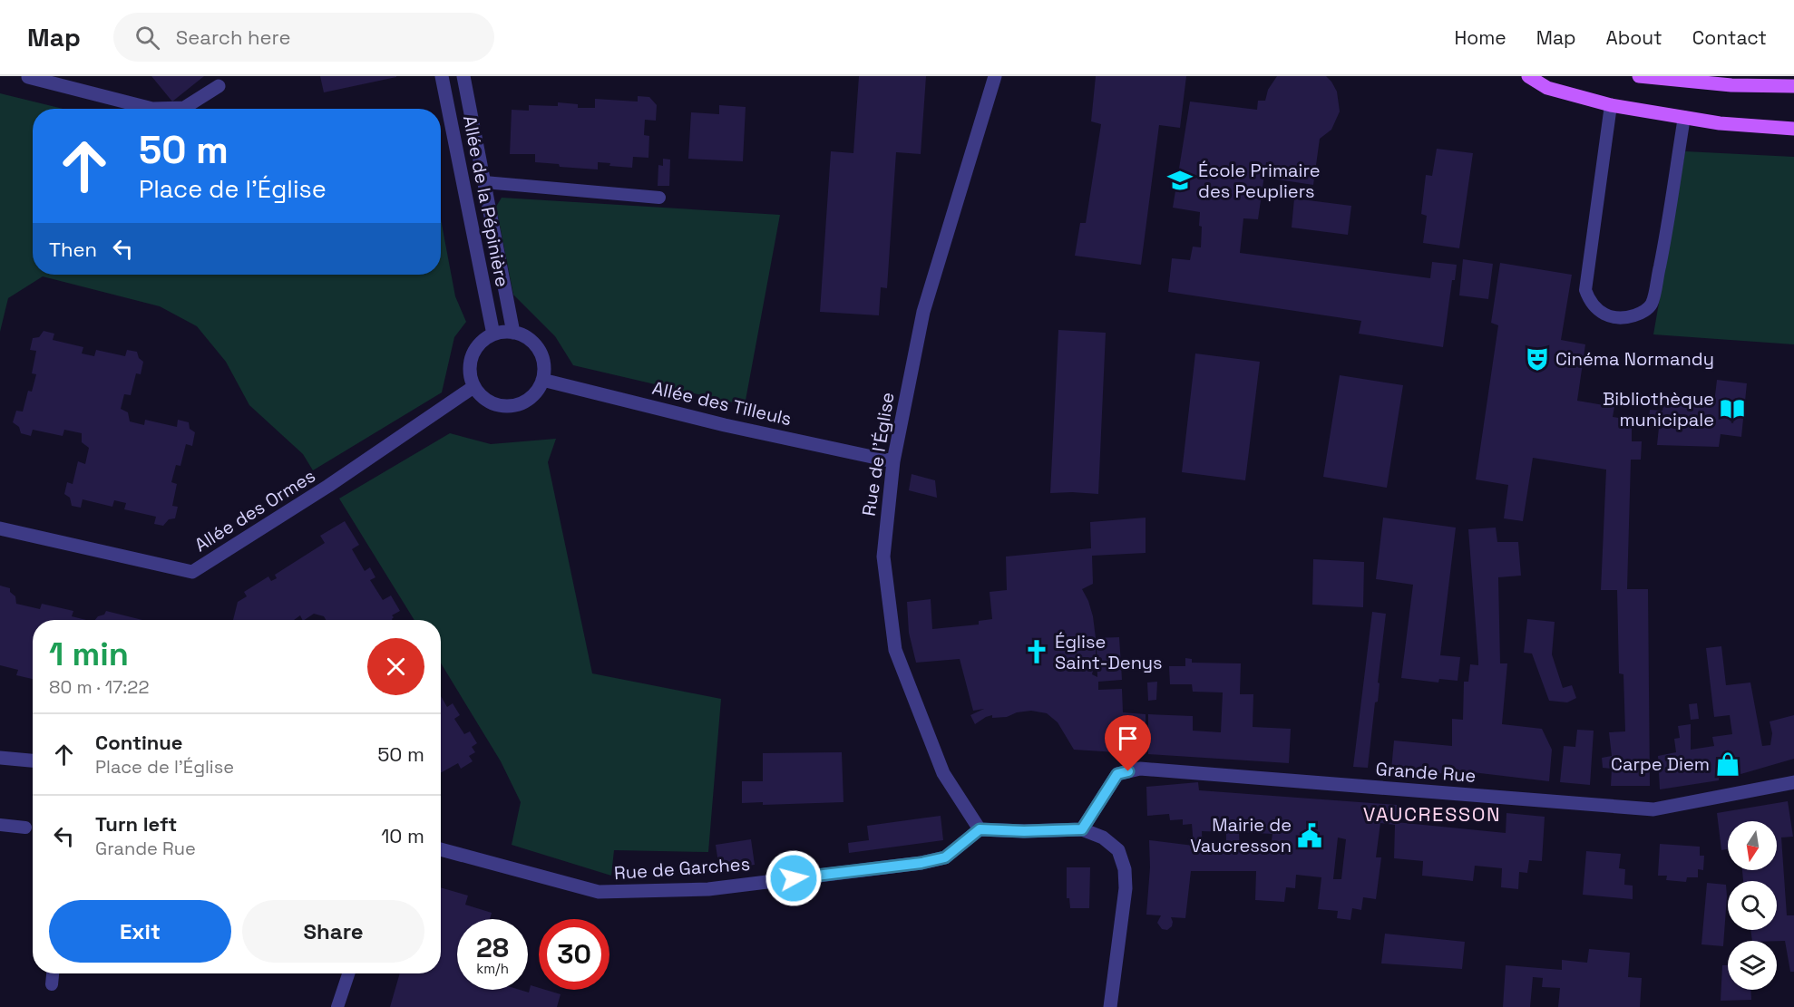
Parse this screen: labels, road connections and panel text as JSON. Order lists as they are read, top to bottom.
{
  "streets": {
    "street": [
      "Allée de la Pépinière",
      "Allée des Tilleuls",
      "Rue de l'Église",
      "Allée des Ormes",
      "Grande Rue",
      "Rue de Garches"
    ]
  },
  "crossings": [
    ["Allée de la Pépinière", "Allée des Tilleuls"],
    ["Allée de la Pépinière", "Allée des Ormes"],
    ["Allée des Tilleuls", "Rue de l'Église"],
    ["Allée des Tilleuls", "Allée des Ormes"],
    ["Rue de l'Église", "Rue de Garches"]
  ],
  "districts": ["VAUCRESSON"],
  "places": {
    "school or university": ["École Primaire des Peupliers"],
    "theatre": ["Cinéma Normandy"],
    "library": ["Bibliothèque municipale"],
    "church": ["Église Saint-Denys"],
    "shop": ["Carpe Diem"],
    "public building": ["Mairie de Vaucresson"]
  },
  "north": "bottom",
  "page": {
    "header": "Map",
    "search": "Search here",
    "nav": [
      "Home",
      "Map",
      "About",
      "Contact"
    ],
    "turn": ["50 m", "Place de l'Église"],
    "then": "Then",
    "heading": ["1 min", "80 m · 17:22"],
    "list": [
      {
        "name": "Continue",
        "note": "Place de l'Église",
        "value": "50 m"
      },
      {
        "name": "Turn left",
        "note": "Grande Rue",
        "value": "10 m"
      }
    ],
    "buttons": ["Exit", "Share"],
    "speed": "28 km/h",
    "limit": "30"
  }
}
